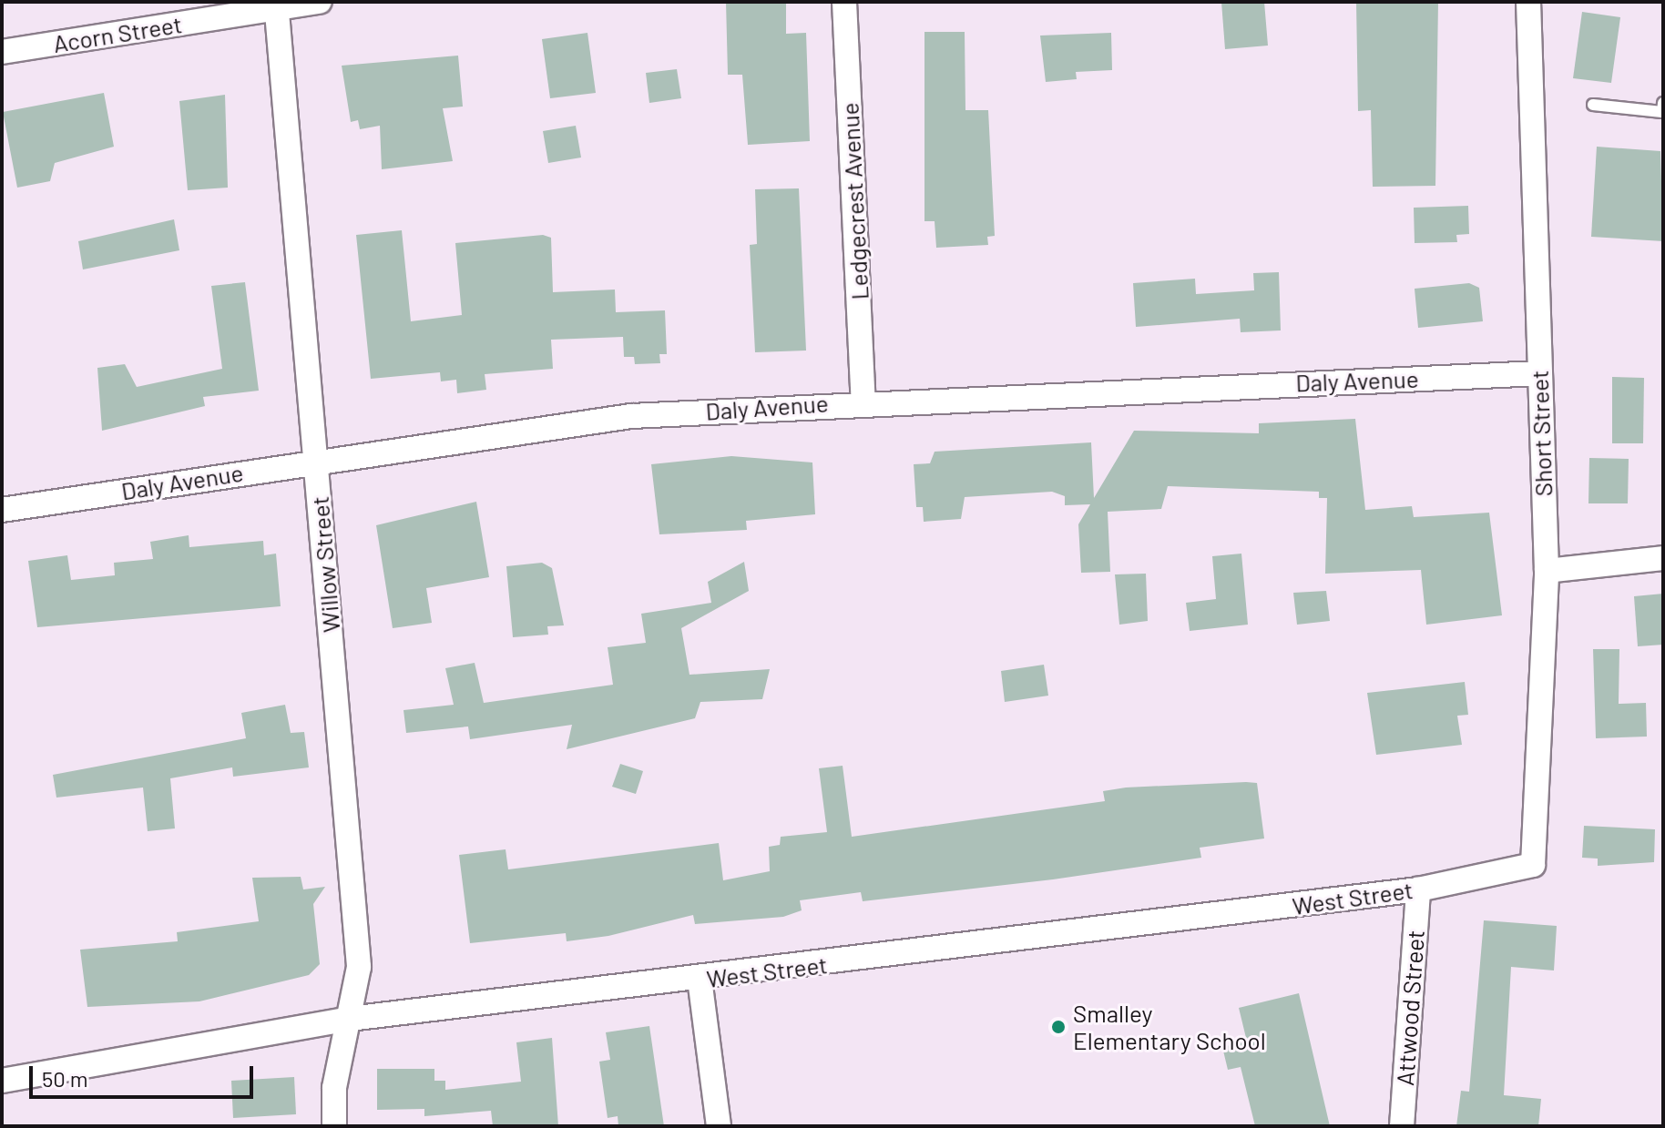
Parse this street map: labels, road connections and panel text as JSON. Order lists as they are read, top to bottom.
{
  "streets": {
    "street": [
      "Acorn Street",
      "Ledgecrest Avenue",
      "Daly Avenue",
      "Short Street",
      "Willow Street",
      "West Street",
      "Attwood Street"
    ]
  },
  "crossings": [
    ["Acorn Street", "Willow Street"],
    ["Ledgecrest Avenue", "Daly Avenue"],
    ["Daly Avenue", "Short Street"],
    ["Daly Avenue", "Willow Street"],
    ["Short Street", "West Street"],
    ["Willow Street", "West Street"],
    ["West Street", "Attwood Street"]
  ],
  "places": ["Smalley Elementary School"],
  "scale_bar": "50 m"
}
